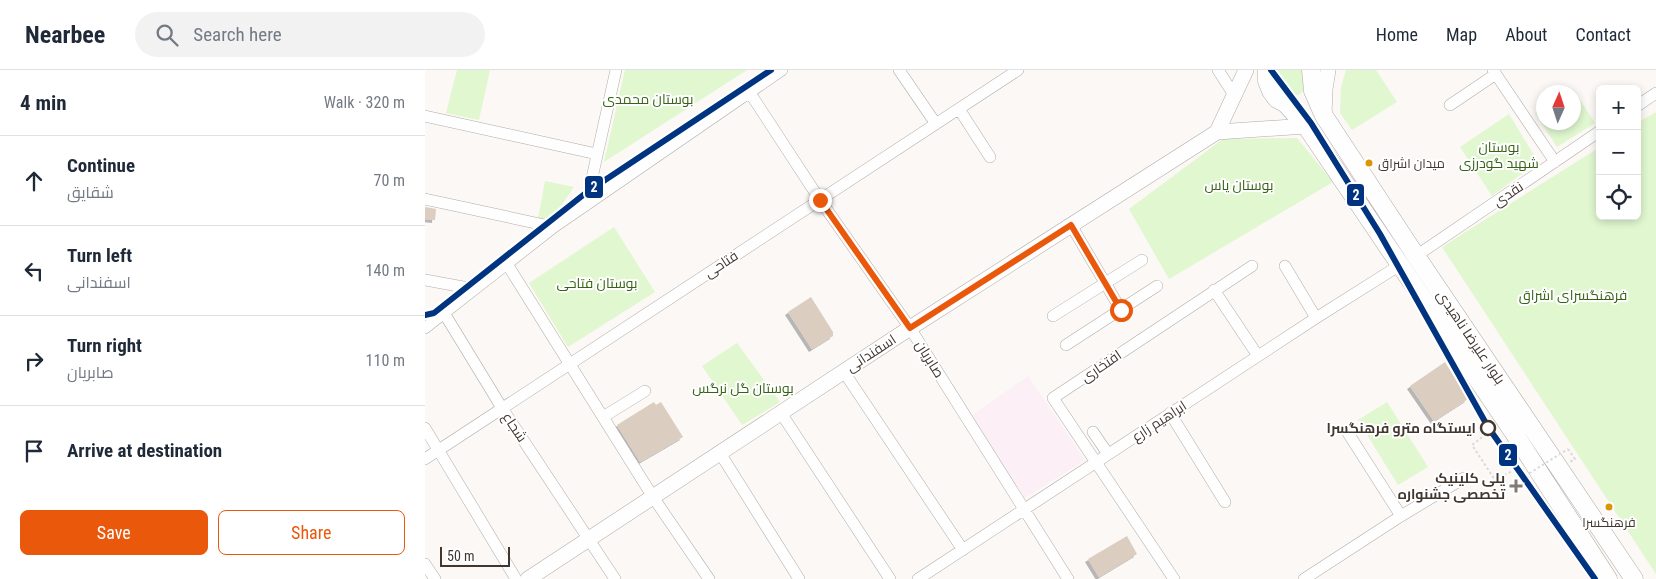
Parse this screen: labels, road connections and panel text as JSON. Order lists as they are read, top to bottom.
{
  "streets": {
    "main road": ["بلوار علیرضا ناهیدی", "اسفندانی"],
    "street": [
      "نقدی",
      "فتاحی",
      "صابریان",
      "افتخاری",
      "ابراهیم زارع",
      "شجاع"
    ]
  },
  "crossings": [
    ["نقدی", "بلوار علیرضا ناهیدی"],
    ["فتاحی", "صابریان"],
    ["فتاحی", "شجاع"],
    ["بلوار علیرضا ناهیدی", "ابراهیم زارع"],
    ["اسفندانی", "صابریان"],
    ["اسفندانی", "شجاع"],
    ["صابریان", "ابراهیم زارع"],
    ["افتخاری", "ابراهیم زارع"]
  ],
  "parks": [
    "بوستان محمدی",
    "بوستان شهید گودرزی",
    "بوستان یاس",
    "بوستان فتاحی",
    "فرهنگسرای اشراق",
    "بوستان گل نرگس"
  ],
  "places": {
    "other": ["میدان اشراق", "ایستگاه مترو فرهنگسرا", "فرهنگسرا"],
    "health": ["پلی کلینیک تخصصی جشنواره"]
  },
  "lines": ["transit line 2"],
  "scale_bar": "50 m",
  "north": "top",
  "page": {
    "header": "Nearbee",
    "search": "Search here",
    "nav": [
      "Home",
      "Map",
      "About",
      "Contact"
    ],
    "heading": ["4 min", "Walk · 320 m"],
    "map_buttons": ["+", "−"],
    "list": [
      ["Continue", "شقایق", "70 m"],
      ["Turn left", "اسفندانی", "140 m"],
      ["Turn right", "صابریان", "110 m"],
      "Arrive at destination"
    ],
    "buttons": ["Save", "Share"],
    "scale": "50 m"
  }
}
